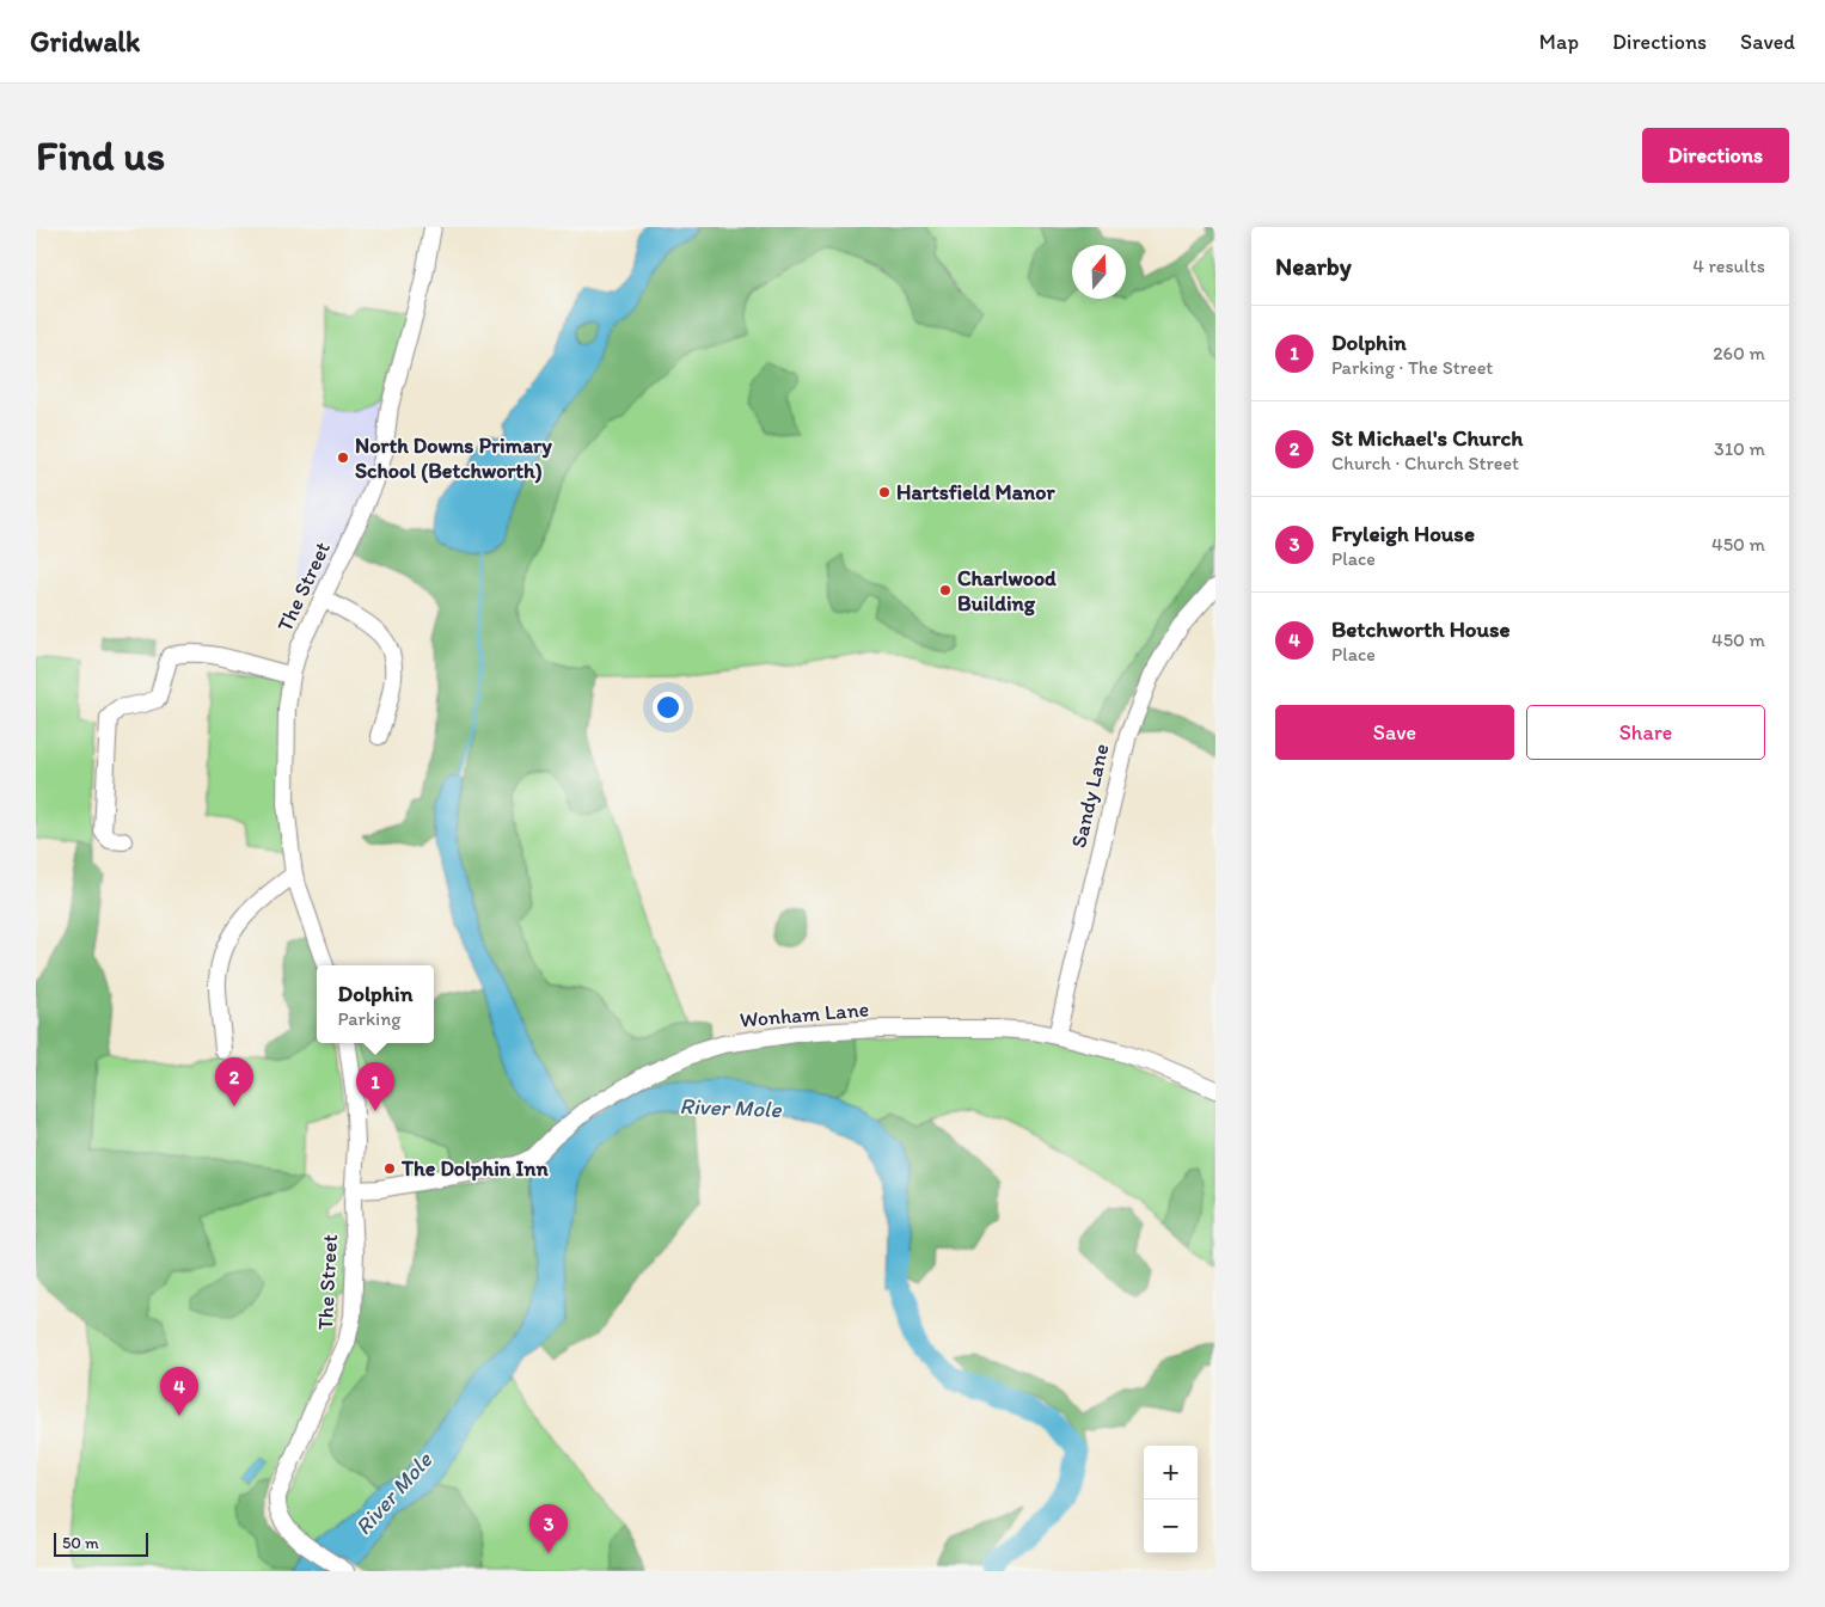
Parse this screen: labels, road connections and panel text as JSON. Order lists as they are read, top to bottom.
{
  "streets": {
    "street": ["The Street", "Sandy Lane", "Wonham Lane"]
  },
  "crossings": [
    ["The Street", "Wonham Lane"],
    ["Sandy Lane", "Wonham Lane"]
  ],
  "water": ["River Mole"],
  "places": [
    "North Downs Primary School (Betchworth)",
    "Hartsfield Manor",
    "Charlwood Building",
    "The Dolphin Inn"
  ],
  "scale_bar": "50 m",
  "north": "top",
  "page": {
    "header": "Gridwalk",
    "nav": ["Map", "Directions", "Saved"],
    "buttons": [
      "Directions",
      ["Save", "Share"]
    ],
    "title": "Find us",
    "heading": ["Nearby", "4 results"],
    "list": [
      {
        "mark": "1",
        "name": "Dolphin",
        "note": "Parking · The Street",
        "value": "260 m"
      },
      {
        "mark": "2",
        "name": "St Michael's Church",
        "note": "Church · Church Street",
        "value": "310 m"
      },
      {
        "mark": "3",
        "name": "Fryleigh House",
        "note": "Place",
        "value": "450 m"
      },
      {
        "mark": "4",
        "name": "Betchworth House",
        "note": "Place",
        "value": "450 m"
      }
    ],
    "popup": ["Dolphin", "Parking"],
    "pins": [
      "2",
      "1",
      "4",
      "3"
    ],
    "map_buttons": ["+", "−"],
    "scale": "50 m"
  }
}
